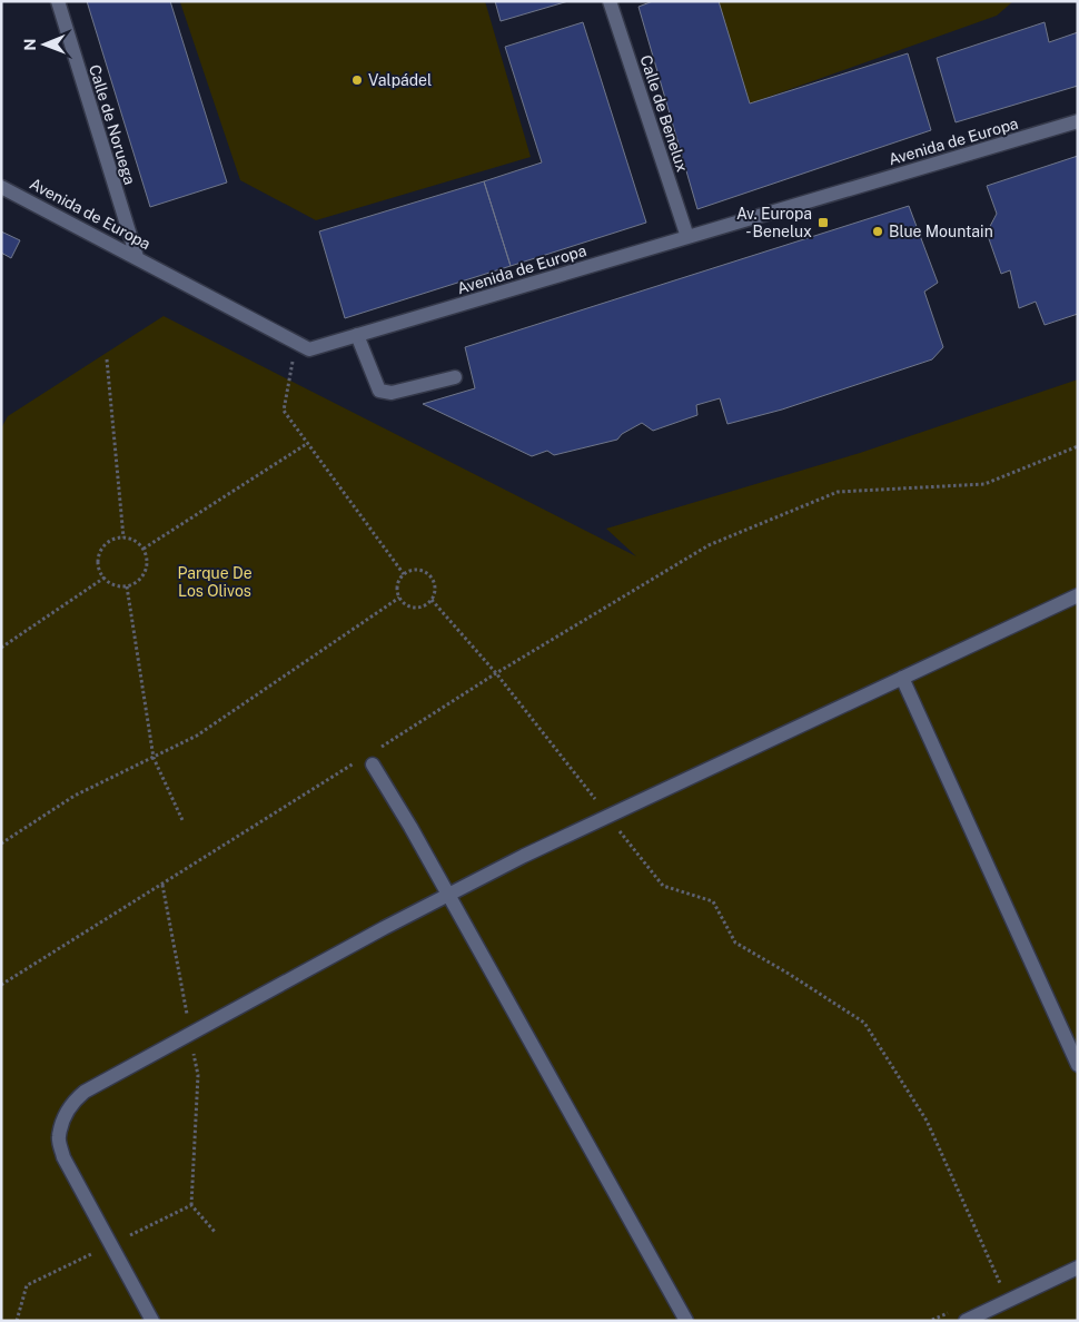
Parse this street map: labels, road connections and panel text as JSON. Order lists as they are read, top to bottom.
{
  "streets": {
    "street": ["Calle de Benelux", "Calle de Noruega", "Avenida de Europa"]
  },
  "crossings": [
    ["Calle de Benelux", "Avenida de Europa"],
    ["Calle de Noruega", "Avenida de Europa"]
  ],
  "parks": ["Parque De Los Olivos"],
  "places": {
    "other": ["Valpádel", "Blue Mountain"],
    "transit": ["Av. Europa - Benelux"]
  },
  "north": "left"
}
